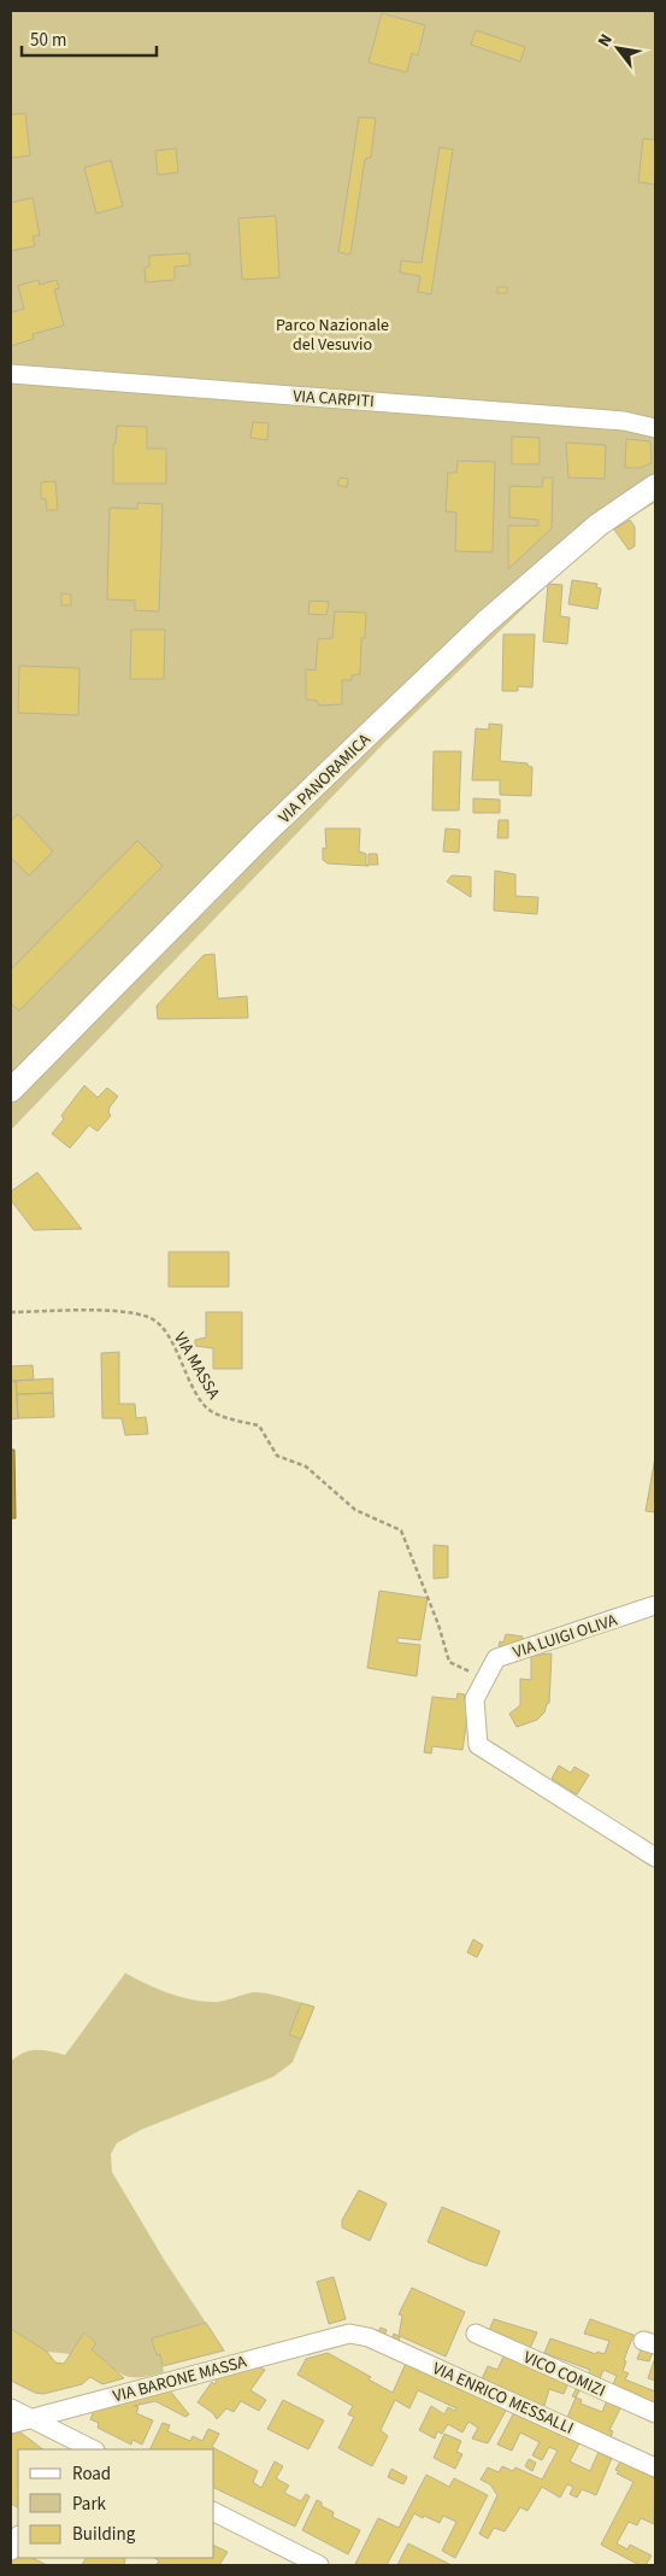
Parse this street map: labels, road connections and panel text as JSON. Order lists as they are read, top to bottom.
{
  "streets": {
    "street": [
      "VIA CARPITI",
      "VIA PANORAMICA",
      "VIA LUIGI OLIVA",
      "VICO COMIZI",
      "VIA BARONE MASSA",
      "VIA ENRICO MESSALLI"
    ],
    "path": ["VIA MASSA"]
  },
  "crossings": [
    ["VIA MASSA", "VIA LUIGI OLIVA"],
    ["VIA BARONE MASSA", "VIA ENRICO MESSALLI"]
  ],
  "parks": ["Parco Nazionale del Vesuvio"],
  "legend": ["Road", "Park", "Building"],
  "scale_bar": "50 m",
  "north": "top left"
}
